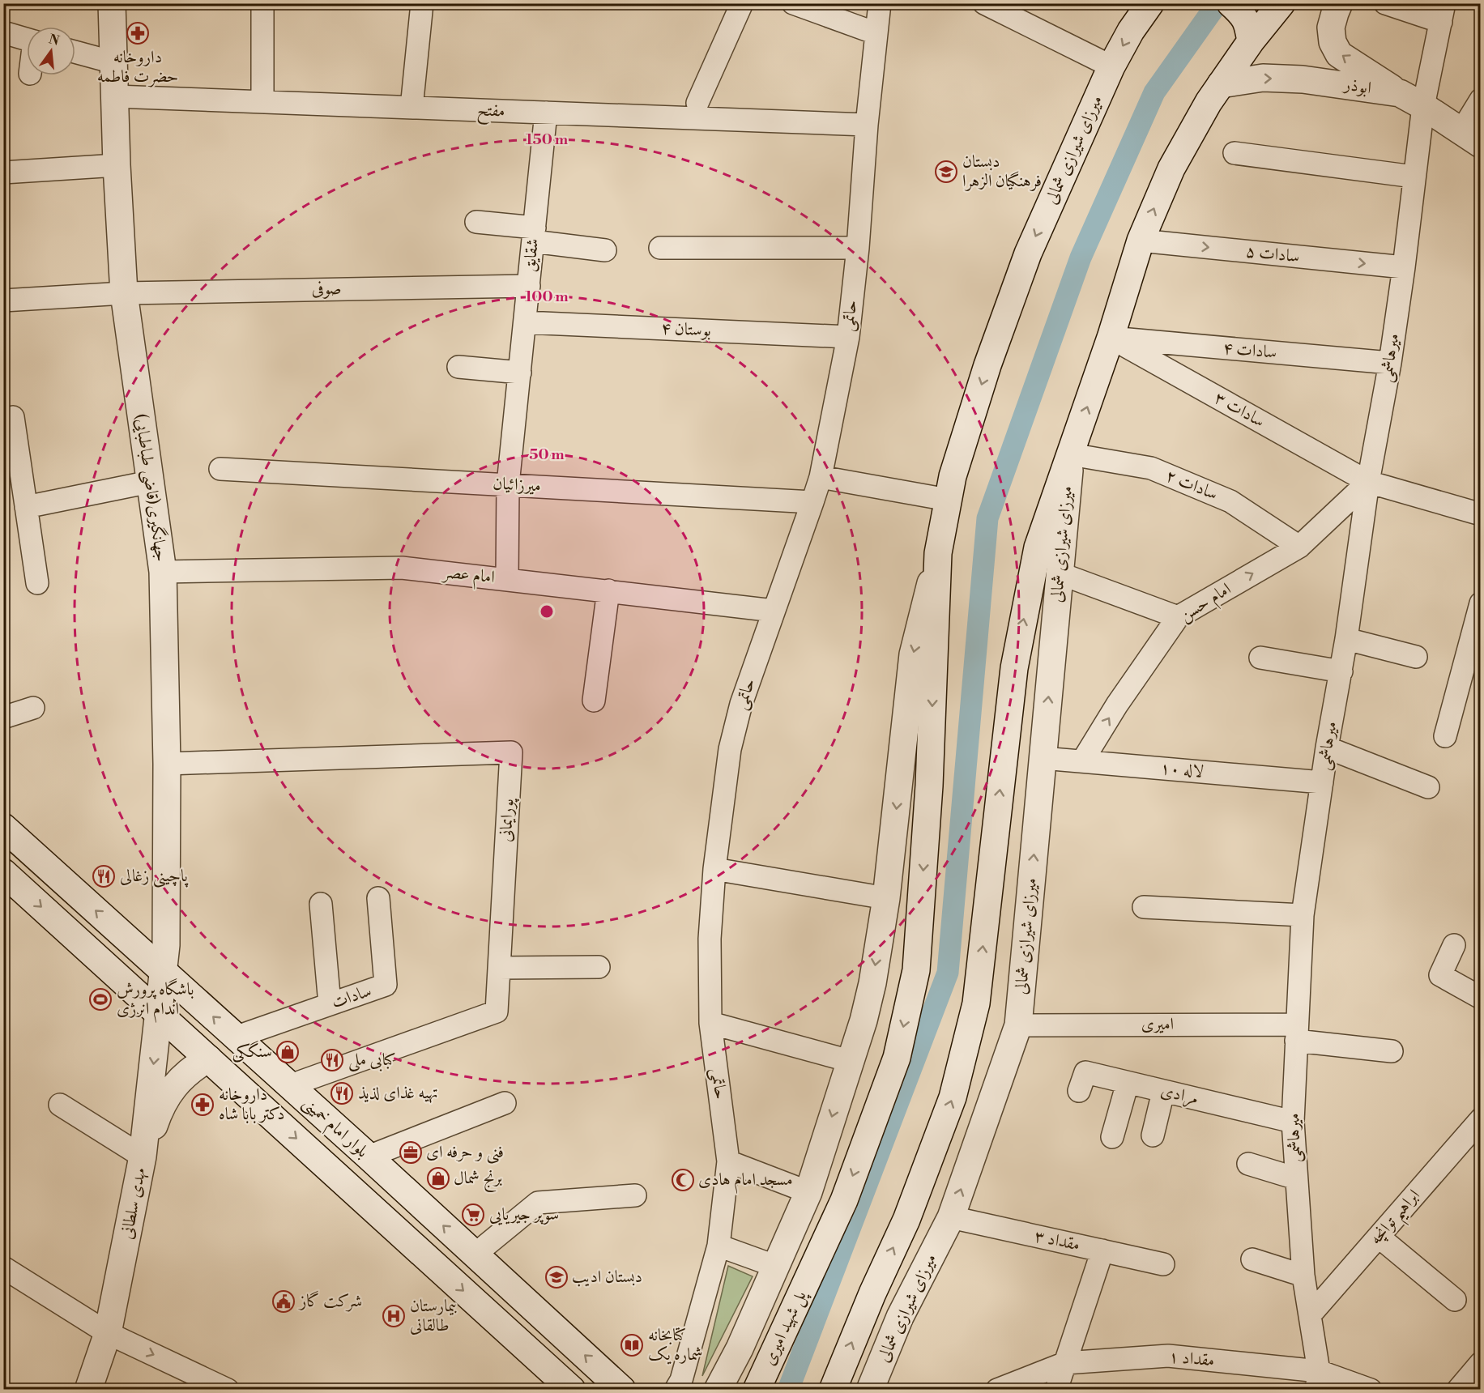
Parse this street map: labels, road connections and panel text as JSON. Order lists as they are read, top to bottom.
{
  "streets": {
    "main road": [
      "ابوذر",
      "میرزای شیرازی شمالی",
      "جهانگیری(قاضی طباطبایی)",
      "بلوار امام خمینی",
      "مهدی سلطانی",
      "پل شهید امیری"
    ],
    "street": [
      "مفتح",
      "سادات ۵",
      "شقایق",
      "صوفی",
      "حاتمی",
      "بوستان ۴",
      "سادات ۴",
      "میرهاشمی",
      "سادات ۳",
      "میرزائیان",
      "سادات ۲",
      "امام عصر",
      "امام حسن",
      "لاله ۱۰",
      "پورایمانی",
      "سادات",
      "امیری",
      "مرادی",
      "ابراهیم توانچه",
      "مقداد ۳",
      "مقداد ۱"
    ]
  },
  "crossings": [
    ["ابوذر", "میرزای شیرازی شمالی"],
    ["ابوذر", "میرهاشمی"],
    ["مفتح", "شقایق"],
    ["مفتح", "حاتمی"],
    ["مفتح", "جهانگیری(قاضی طباطبایی)"],
    ["میرزای شیرازی شمالی", "سادات ۵"],
    ["میرزای شیرازی شمالی", "سادات ۴"],
    ["میرزای شیرازی شمالی", "سادات ۳"],
    ["میرزای شیرازی شمالی", "سادات ۲"],
    ["میرزای شیرازی شمالی", "لاله ۱۰"],
    ["میرزای شیرازی شمالی", "امیری"],
    ["میرزای شیرازی شمالی", "مقداد ۳"],
    ["میرزای شیرازی شمالی", "پل شهید امیری"],
    ["سادات ۵", "میرهاشمی"],
    ["شقایق", "صوفی"],
    ["شقایق", "بوستان ۴"],
    ["شقایق", "میرزائیان"],
    ["شقایق", "امام عصر"],
    ["صوفی", "جهانگیری(قاضی طباطبایی)"],
    ["حاتمی", "بوستان ۴"],
    ["حاتمی", "میرزائیان"],
    ["حاتمی", "امام عصر"],
    ["سادات ۴", "میرهاشمی"],
    ["سادات ۴", "سادات ۳"],
    ["میرهاشمی", "سادات ۳"],
    ["میرهاشمی", "امام حسن"],
    ["میرهاشمی", "لاله ۱۰"],
    ["میرهاشمی", "امیری"],
    ["میرهاشمی", "مرادی"],
    ["میرهاشمی", "ابراهیم توانچه"],
    ["میرهاشمی", "مقداد ۱"],
    ["سادات ۳", "امام حسن"],
    ["سادات ۲", "امام حسن"],
    ["جهانگیری(قاضی طباطبایی)", "امام عصر"],
    ["جهانگیری(قاضی طباطبایی)", "پورایمانی"],
    ["جهانگیری(قاضی طباطبایی)", "بلوار امام خمینی"],
    ["جهانگیری(قاضی طباطبایی)", "مهدی سلطانی"],
    ["امام حسن", "لاله ۱۰"],
    ["پورایمانی", "بلوار امام خمینی"],
    ["سادات", "بلوار امام خمینی"],
    ["بلوار امام خمینی", "مهدی سلطانی"]
  ],
  "one_way": ["ابوذر", "امام حسن"],
  "places": {
    "pharmacy": ["داروخانه حضرت فاطمه", "داروخانه دکتر بابا شاه"],
    "school or university": ["دبستان فرهنگیان الزهرا", "دبستان ادیب"],
    "restaurant": ["پاچینی زغالی", "کبابی ملی", "تهیه غذای لذیذ"],
    "sports": ["باشگاه پرورش اندام انرژی"],
    "shop": ["سنگکی", "برنج شمال"],
    "office": ["فنی و حرفه ای"],
    "mosque": ["مسجد امام هادی"],
    "supermarket": ["سوپر جیریایی"],
    "public building": ["شرکت گاز"],
    "hospital": ["بیمارستان طالقانی"],
    "library": ["کتابخانه شماره یک"]
  },
  "north": "top",
  "rings": ["150 m", "100 m", "50 m"]
}
